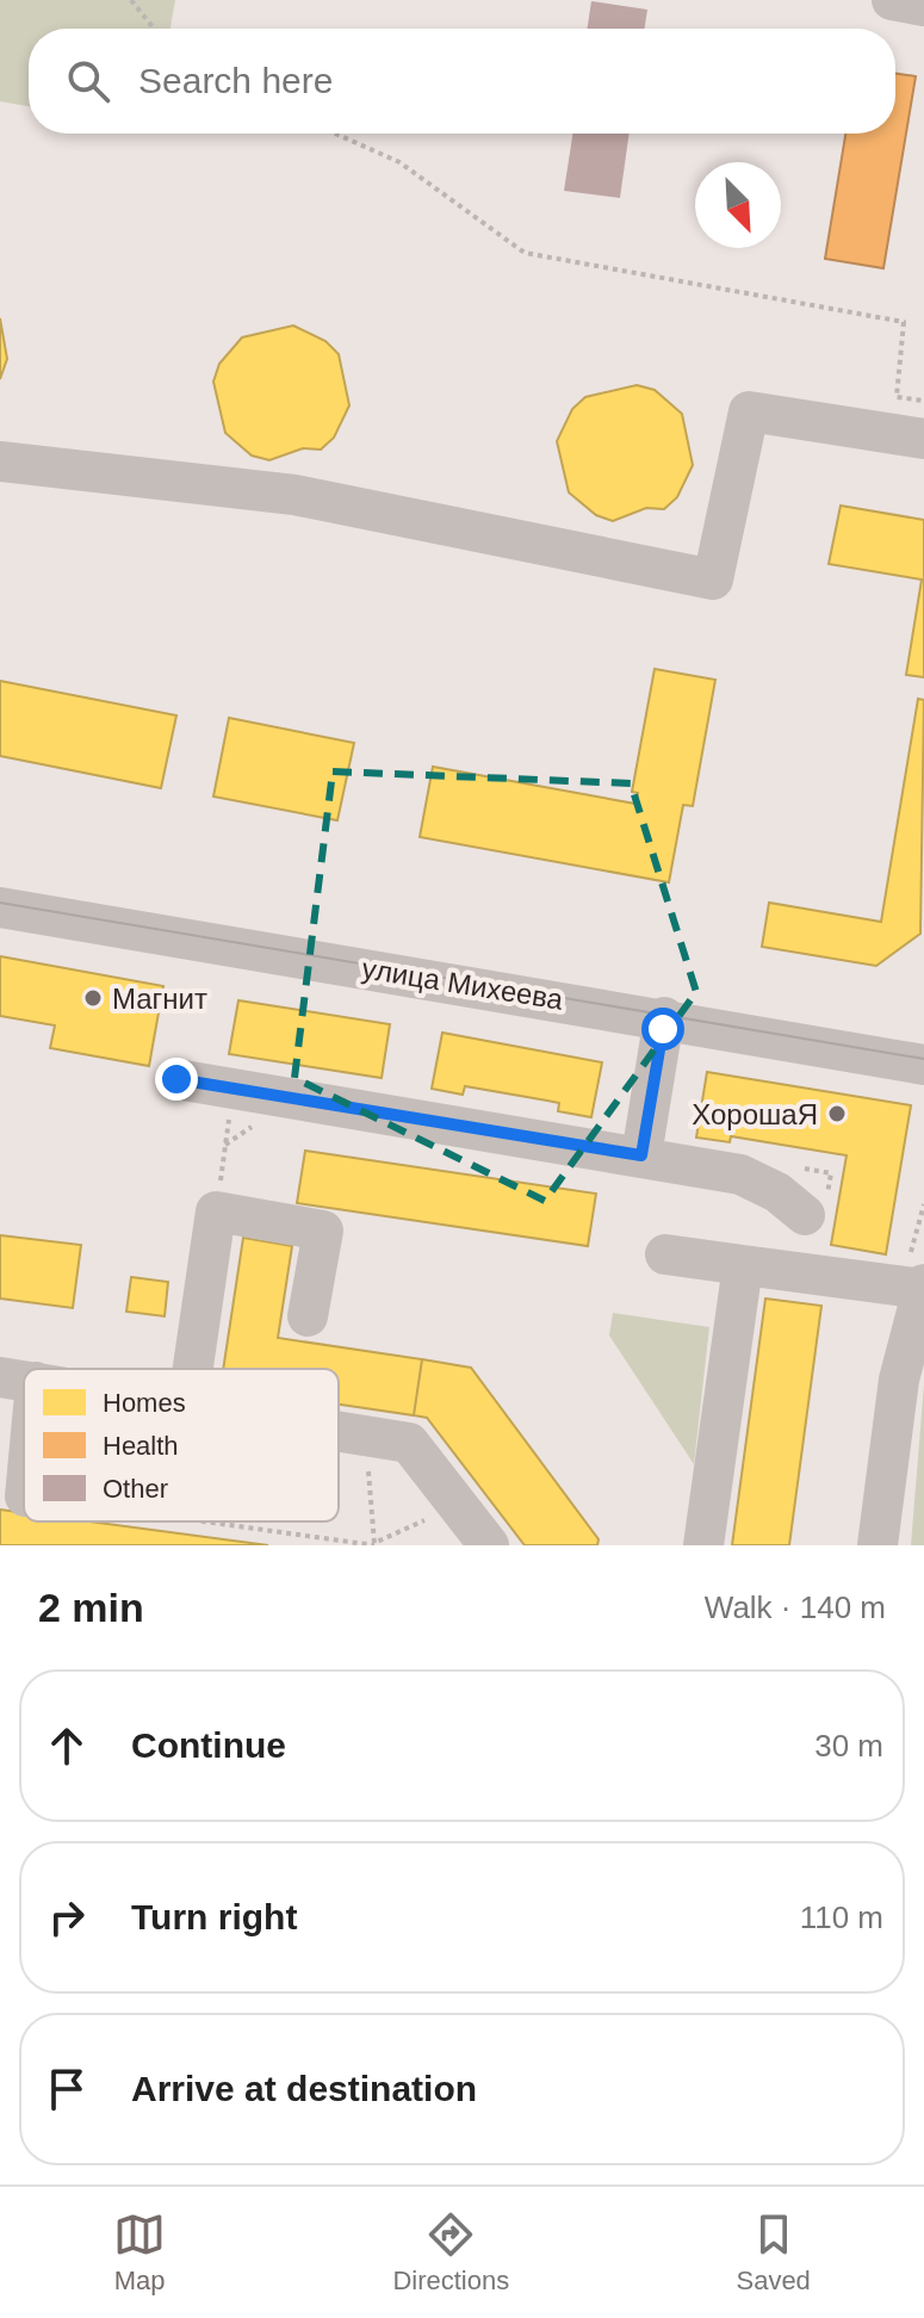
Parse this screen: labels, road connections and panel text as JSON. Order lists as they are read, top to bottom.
{
  "streets": {
    "street": ["улица Михеева"]
  },
  "places": ["Магнит", "ХорошаЯ"],
  "legend": ["Homes", "Health", "Other"],
  "north": "bottom right",
  "page": {
    "search": "Search here",
    "heading": ["2 min", "Walk · 140 m"],
    "list": [
      ["Continue", "30 m"],
      ["Turn right", "110 m"],
      "Arrive at destination"
    ],
    "nav": ["Map", "Directions", "Saved"]
  }
}
